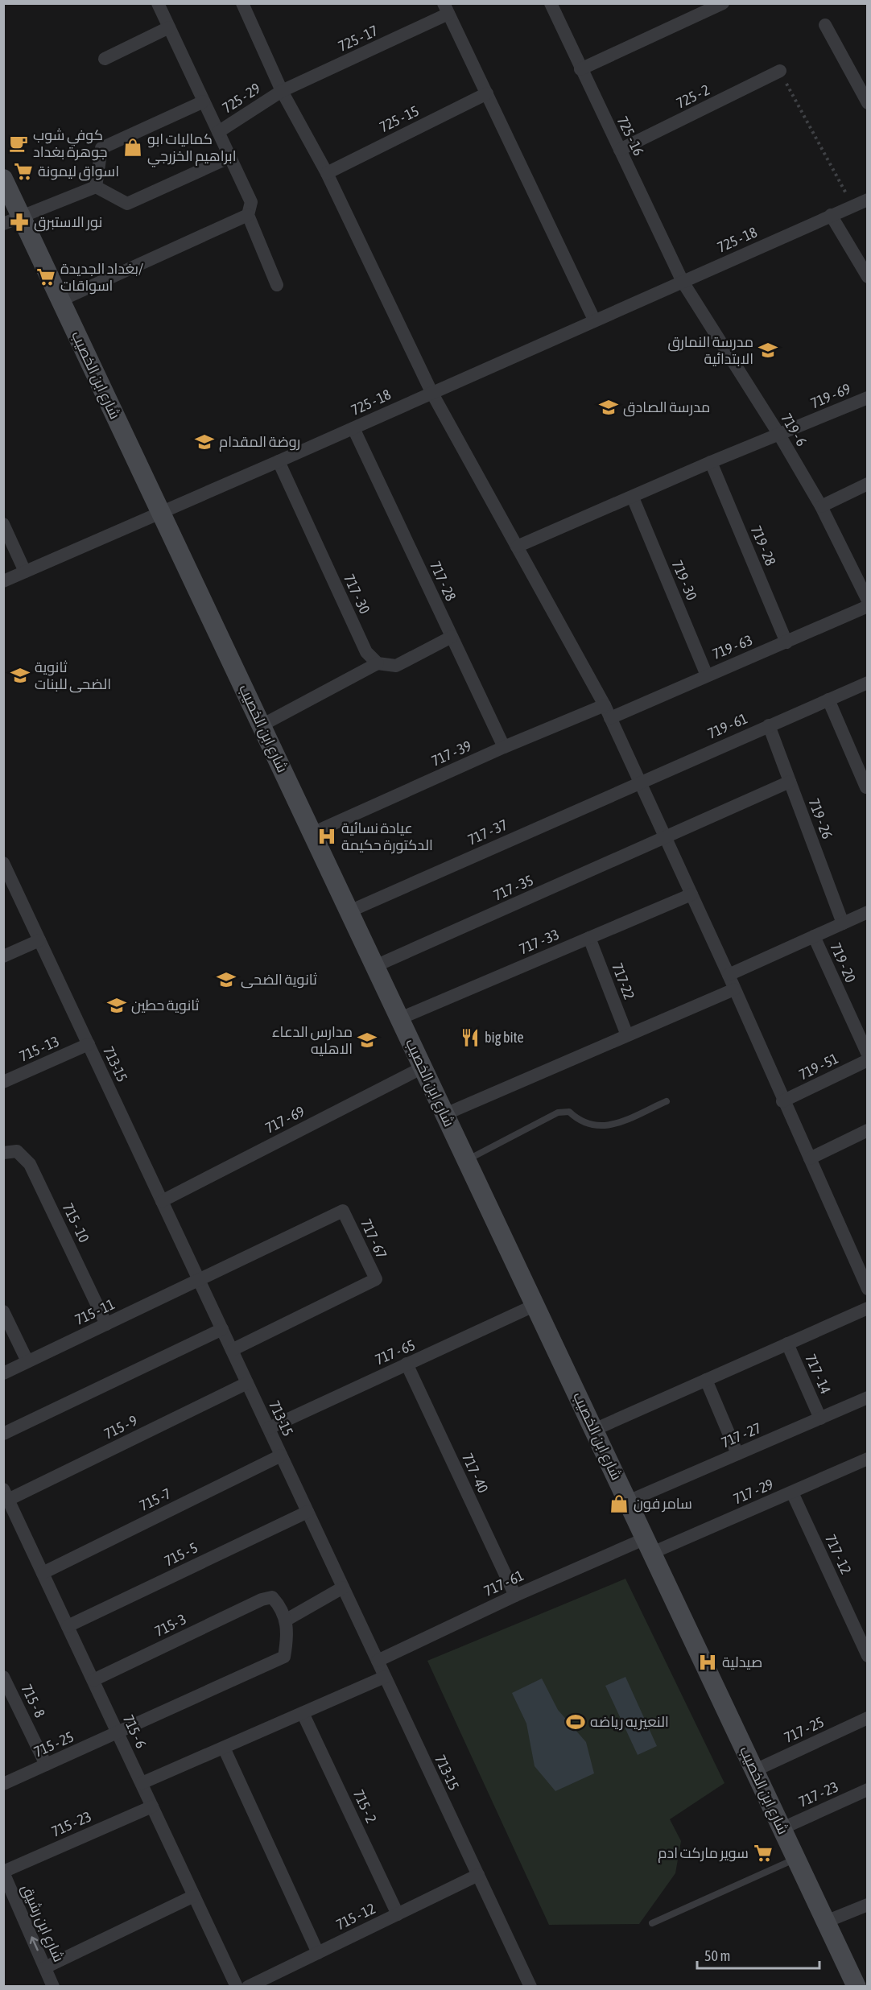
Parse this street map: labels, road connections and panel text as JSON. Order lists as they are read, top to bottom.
{
  "streets": {
    "street": [
      "725 - 17",
      "725 - 2",
      "725 - 29",
      "725 - 15",
      "725 - 16",
      "725 - 18",
      "شارع ابن الخصيب",
      "719 - 69",
      "719 - 6",
      "719 - 28",
      "719 - 30",
      "717 - 28",
      "717 - 30",
      "719 - 63",
      "719 - 61",
      "717 - 39",
      "719 - 26",
      "717 - 37",
      "717 - 35",
      "717 - 33",
      "719 - 20",
      "717-22",
      "715 - 13",
      "713-15",
      "719 - 51",
      "717 - 69",
      "715 - 10",
      "717 - 67",
      "715 - 11",
      "717 - 65",
      "717 - 14",
      "715 - 9",
      "717 - 27",
      "717 - 40",
      "717 - 29",
      "715 -7",
      "715 - 5",
      "717 - 12",
      "717 - 61",
      "715- 3",
      "715 - 8",
      "717 - 25",
      "715 - 6",
      "715 - 25",
      "717 - 23",
      "715 - 2",
      "715 - 23",
      "715 - 12",
      "شارع ابن رشيق"
    ]
  },
  "crossings": [
    ["725 - 17", "725 - 29"],
    ["725 - 2", "725 - 16"],
    ["725 - 16", "725 - 18"],
    ["725 - 16", "719 - 6"],
    ["725 - 18", "شارع ابن الخصيب"],
    ["725 - 18", "719 - 6"],
    ["725 - 18", "717 - 28"],
    ["725 - 18", "717 - 30"],
    ["شارع ابن الخصيب", "717 - 39"],
    ["شارع ابن الخصيب", "717 - 37"],
    ["شارع ابن الخصيب", "717 - 35"],
    ["شارع ابن الخصيب", "717 - 33"],
    ["شارع ابن الخصيب", "717 - 69"],
    ["شارع ابن الخصيب", "717 - 65"],
    ["شارع ابن الخصيب", "717 - 27"],
    ["شارع ابن الخصيب", "717 - 29"],
    ["شارع ابن الخصيب", "717 - 61"],
    ["شارع ابن الخصيب", "717 - 25"],
    ["شارع ابن الخصيب", "717 - 23"],
    ["719 - 69", "719 - 6"],
    ["719 - 69", "719 - 28"],
    ["719 - 69", "719 - 30"],
    ["719 - 28", "719 - 63"],
    ["719 - 30", "719 - 63"],
    ["717 - 28", "717 - 39"],
    ["719 - 61", "719 - 26"],
    ["719 - 61", "717 - 37"],
    ["719 - 26", "717 - 35"],
    ["717 - 33", "717-22"],
    ["715 - 13", "713-15"],
    ["713-15", "717 - 69"],
    ["713-15", "717 - 67"],
    ["713-15", "715 - 11"],
    ["713-15", "717 - 65"],
    ["713-15", "715 - 9"],
    ["713-15", "715 -7"],
    ["713-15", "715 - 5"],
    ["713-15", "717 - 61"],
    ["713-15", "715 - 12"],
    ["715 - 10", "715 - 11"],
    ["717 - 67", "715 - 11"],
    ["717 - 65", "717 - 40"],
    ["717 - 14", "717 - 27"],
    ["715 - 9", "715 - 6"],
    ["717 - 40", "717 - 61"],
    ["717 - 29", "717 - 12"],
    ["717 - 29", "717 - 61"],
    ["715 -7", "715 - 6"],
    ["715 - 5", "715 - 6"],
    ["715- 3", "715 - 6"],
    ["715- 3", "715 - 25"],
    ["715 - 8", "715 - 25"],
    ["715 - 6", "715 - 25"],
    ["715 - 6", "715 - 23"],
    ["715 - 2", "715 - 12"],
    ["715 - 23", "شارع ابن رشيق"]
  ],
  "one_way": ["شارع ابن رشيق"],
  "places": {
    "cafe": ["كوفي شوب جوهرة بغداد"],
    "shop": ["كماليات ابو ابراهيم الخزرجي", "سامر فون"],
    "supermarket": ["اسواق ليمونة", "بغداد الجديدة/ اسواقات", "سوير ماركت ادم"],
    "pharmacy": ["نور الاستبرق"],
    "school or university": [
      "مدرسة النمارق الابتدائية",
      "مدرسة الصادق",
      "روضة المقدام",
      "ثانوية الضحى للبنات",
      "ثانوية الضحى",
      "ثانوية حطين",
      "مدارس الدعاء الاهليه"
    ],
    "hospital": ["عيادة نسائية الدكتورة حكيمة", "صيدلية"],
    "restaurant": ["big bite"],
    "sports": ["النعيريه رياضه"]
  },
  "scale_bar": "50 m"
}
